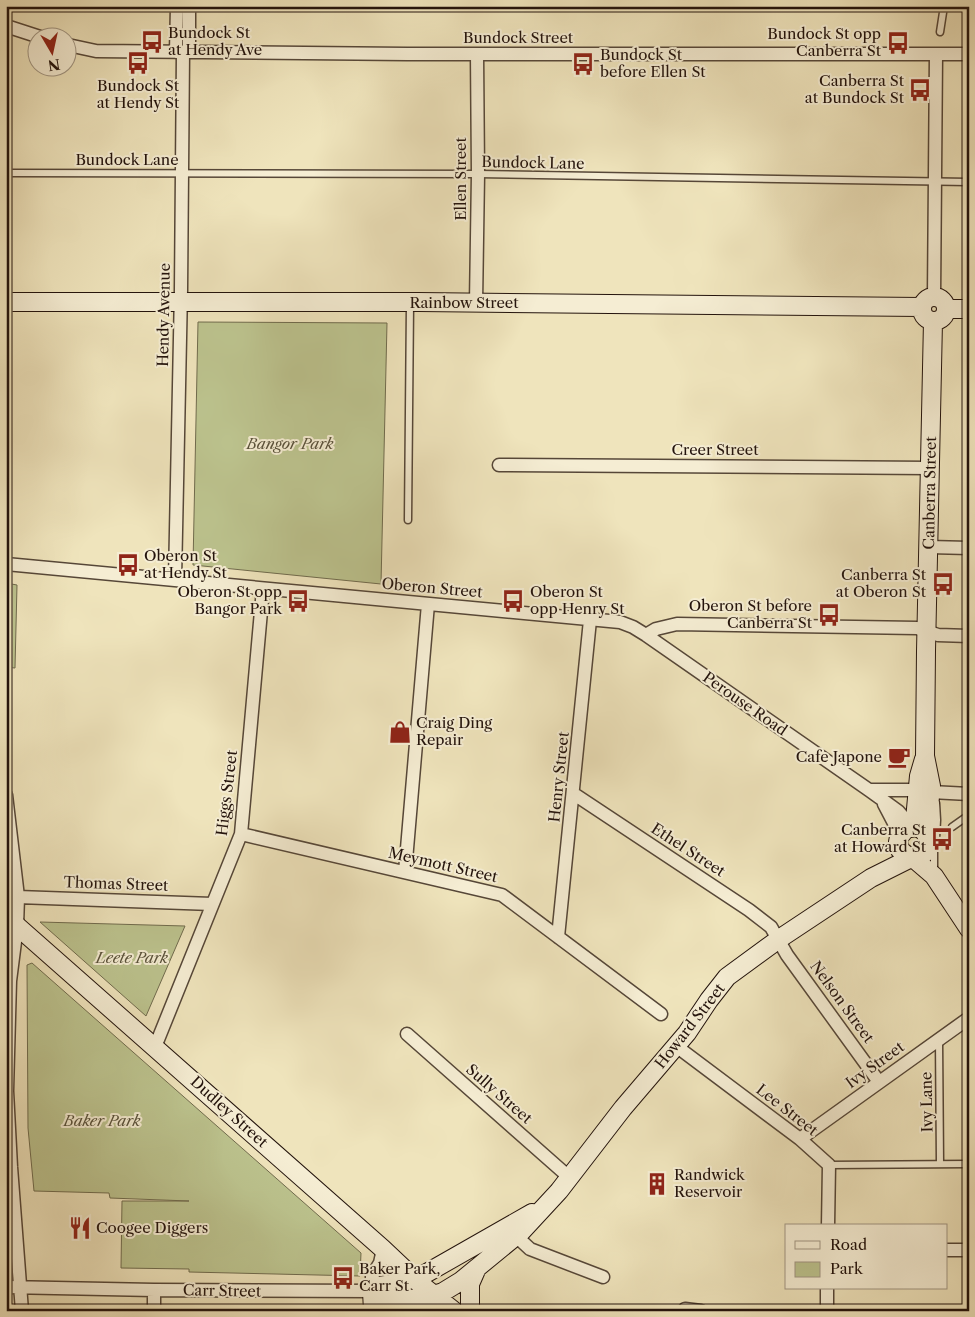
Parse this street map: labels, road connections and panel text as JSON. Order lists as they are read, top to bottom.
{
  "streets": {
    "street": [
      "Bundock Street",
      "Ellen Street",
      "Rainbow Street",
      "Hendy Avenue",
      "Creer Street",
      "Canberra Street",
      "Oberon Street",
      "Perouse Road",
      "Henry Street",
      "Higgs Street",
      "Ethel Street",
      "Meymott Street",
      "Thomas Street",
      "Nelson Street",
      "Howard Street",
      "Ivy Street",
      "Sully Street",
      "Lee Street",
      "Dudley Street",
      "Carr Street"
    ],
    "lane": ["Bundock Lane", "Ivy Lane"]
  },
  "crossings": [
    ["Bundock Street", "Ellen Street"],
    ["Bundock Street", "Hendy Avenue"],
    ["Bundock Street", "Canberra Street"],
    ["Bundock Lane", "Ellen Street"],
    ["Bundock Lane", "Hendy Avenue"],
    ["Bundock Lane", "Canberra Street"],
    ["Ellen Street", "Rainbow Street"],
    ["Rainbow Street", "Hendy Avenue"],
    ["Rainbow Street", "Canberra Street"],
    ["Hendy Avenue", "Oberon Street"],
    ["Creer Street", "Canberra Street"],
    ["Canberra Street", "Perouse Road"],
    ["Canberra Street", "Howard Street"],
    ["Oberon Street", "Perouse Road"],
    ["Oberon Street", "Henry Street"],
    ["Oberon Street", "Higgs Street"],
    ["Perouse Road", "Howard Street"],
    ["Henry Street", "Ethel Street"],
    ["Henry Street", "Meymott Street"],
    ["Higgs Street", "Meymott Street"],
    ["Higgs Street", "Thomas Street"],
    ["Higgs Street", "Dudley Street"],
    ["Ethel Street", "Nelson Street"],
    ["Ethel Street", "Howard Street"],
    ["Nelson Street", "Howard Street"],
    ["Nelson Street", "Ivy Street"],
    ["Howard Street", "Sully Street"],
    ["Howard Street", "Lee Street"],
    ["Howard Street", "Dudley Street"],
    ["Howard Street", "Carr Street"],
    ["Ivy Street", "Ivy Lane"],
    ["Ivy Street", "Lee Street"],
    ["Dudley Street", "Carr Street"]
  ],
  "parks": ["Bangor Park", "Leete Park", "Baker Park"],
  "places": {
    "bus stop": [
      "Bundock St at Hendy Ave",
      "Bundock St opp Canberra St",
      "Bundock St at Hendy St",
      "Bundock St before Ellen St",
      "Canberra St at Bundock St",
      "Oberon St at Hendy St",
      "Canberra St at Oberon St",
      "Oberon St opp Bangor Park",
      "Oberon St opp Henry St",
      "Oberon St before Canberra St",
      "Canberra St at Howard St",
      "Baker Park, Carr St"
    ],
    "shop": ["Craig Ding Repair"],
    "cafe": ["Cafe Japone"],
    "building": ["Randwick Reservoir"],
    "restaurant": ["Coogee Diggers"]
  },
  "legend": ["Road", "Park"],
  "north": "bottom"
}
